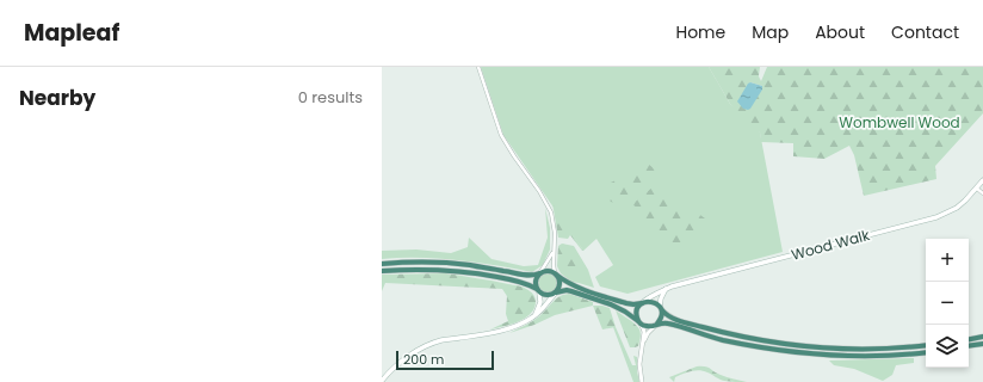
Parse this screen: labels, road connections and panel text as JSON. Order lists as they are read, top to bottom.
{
  "streets": {
    "main road": ["Wood Walk"]
  },
  "parks": ["Wombwell Wood"],
  "scale_bar": "200 m",
  "page": {
    "header": "Mapleaf",
    "nav": [
      "Home",
      "Map",
      "About",
      "Contact"
    ],
    "heading": ["Nearby", "0 results"],
    "map_buttons": ["+", "−"],
    "scale": "200 m"
  }
}
